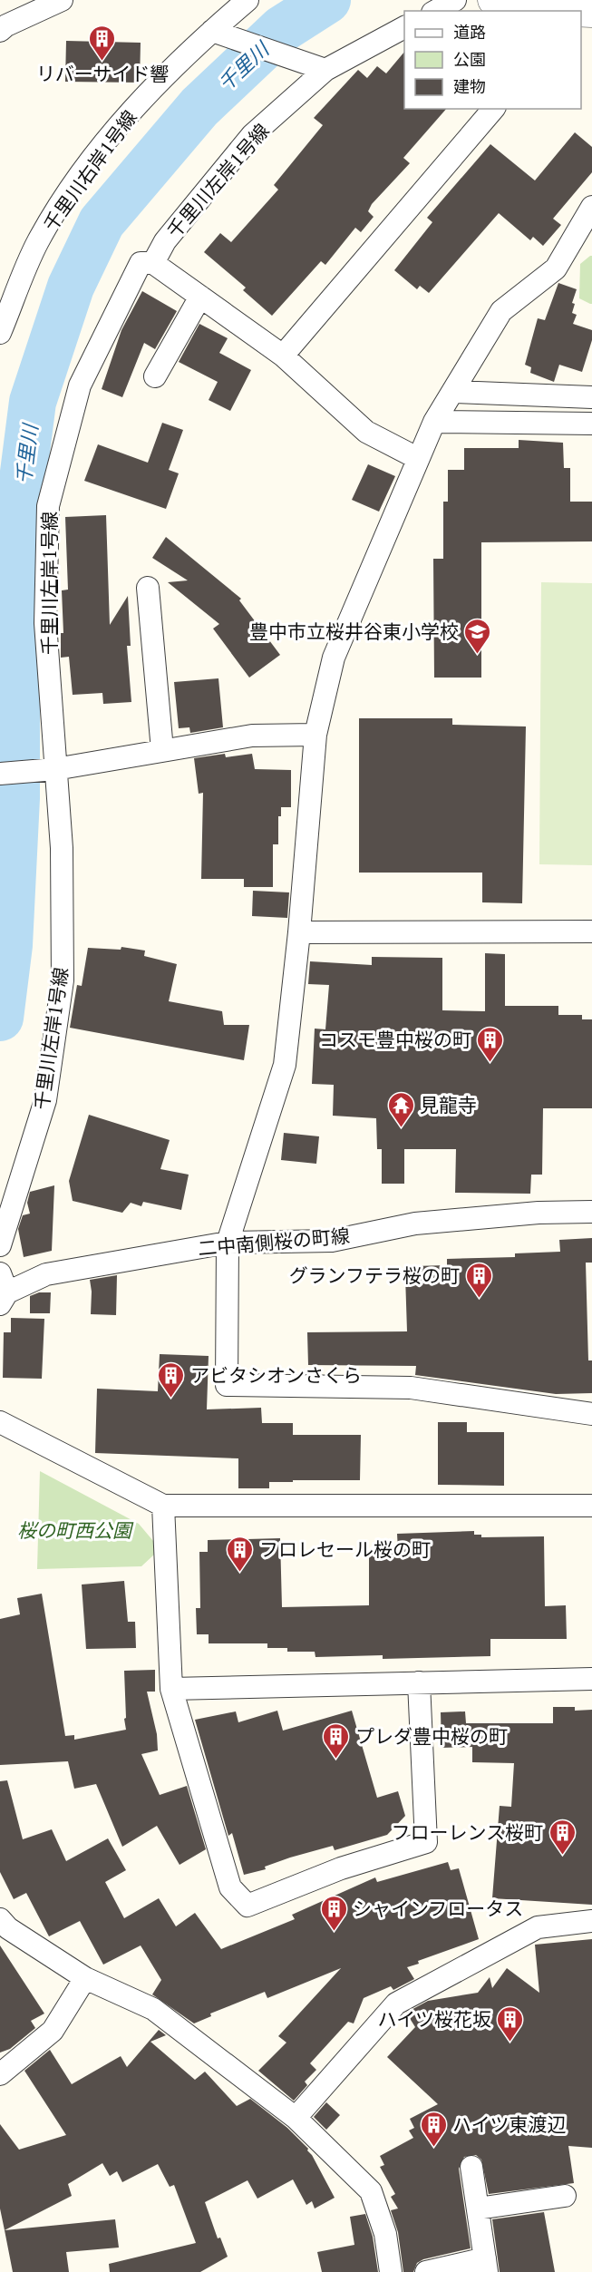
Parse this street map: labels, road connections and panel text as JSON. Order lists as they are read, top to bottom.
{
  "streets": {
    "street": ["千里川右岸1号線", "千里川左岸1号線", "二中南側桜の町線"]
  },
  "water": ["千里川"],
  "parks": ["桜の町西公園"],
  "places": {
    "building": [
      "リバーサイド響",
      "コスモ豊中桜の町",
      "グランフテラ桜の町",
      "アビタシオンさくら",
      "フロレセール桜の町",
      "プレダ豊中桜の町",
      "フローレンス桜町",
      "シャインフロータス",
      "ハイツ桜花坂",
      "ハイツ東渡辺"
    ],
    "school or university": ["豊中市立桜井谷東小学校"],
    "temple": ["見龍寺"]
  },
  "legend": ["道路", "公園", "建物"]
}
